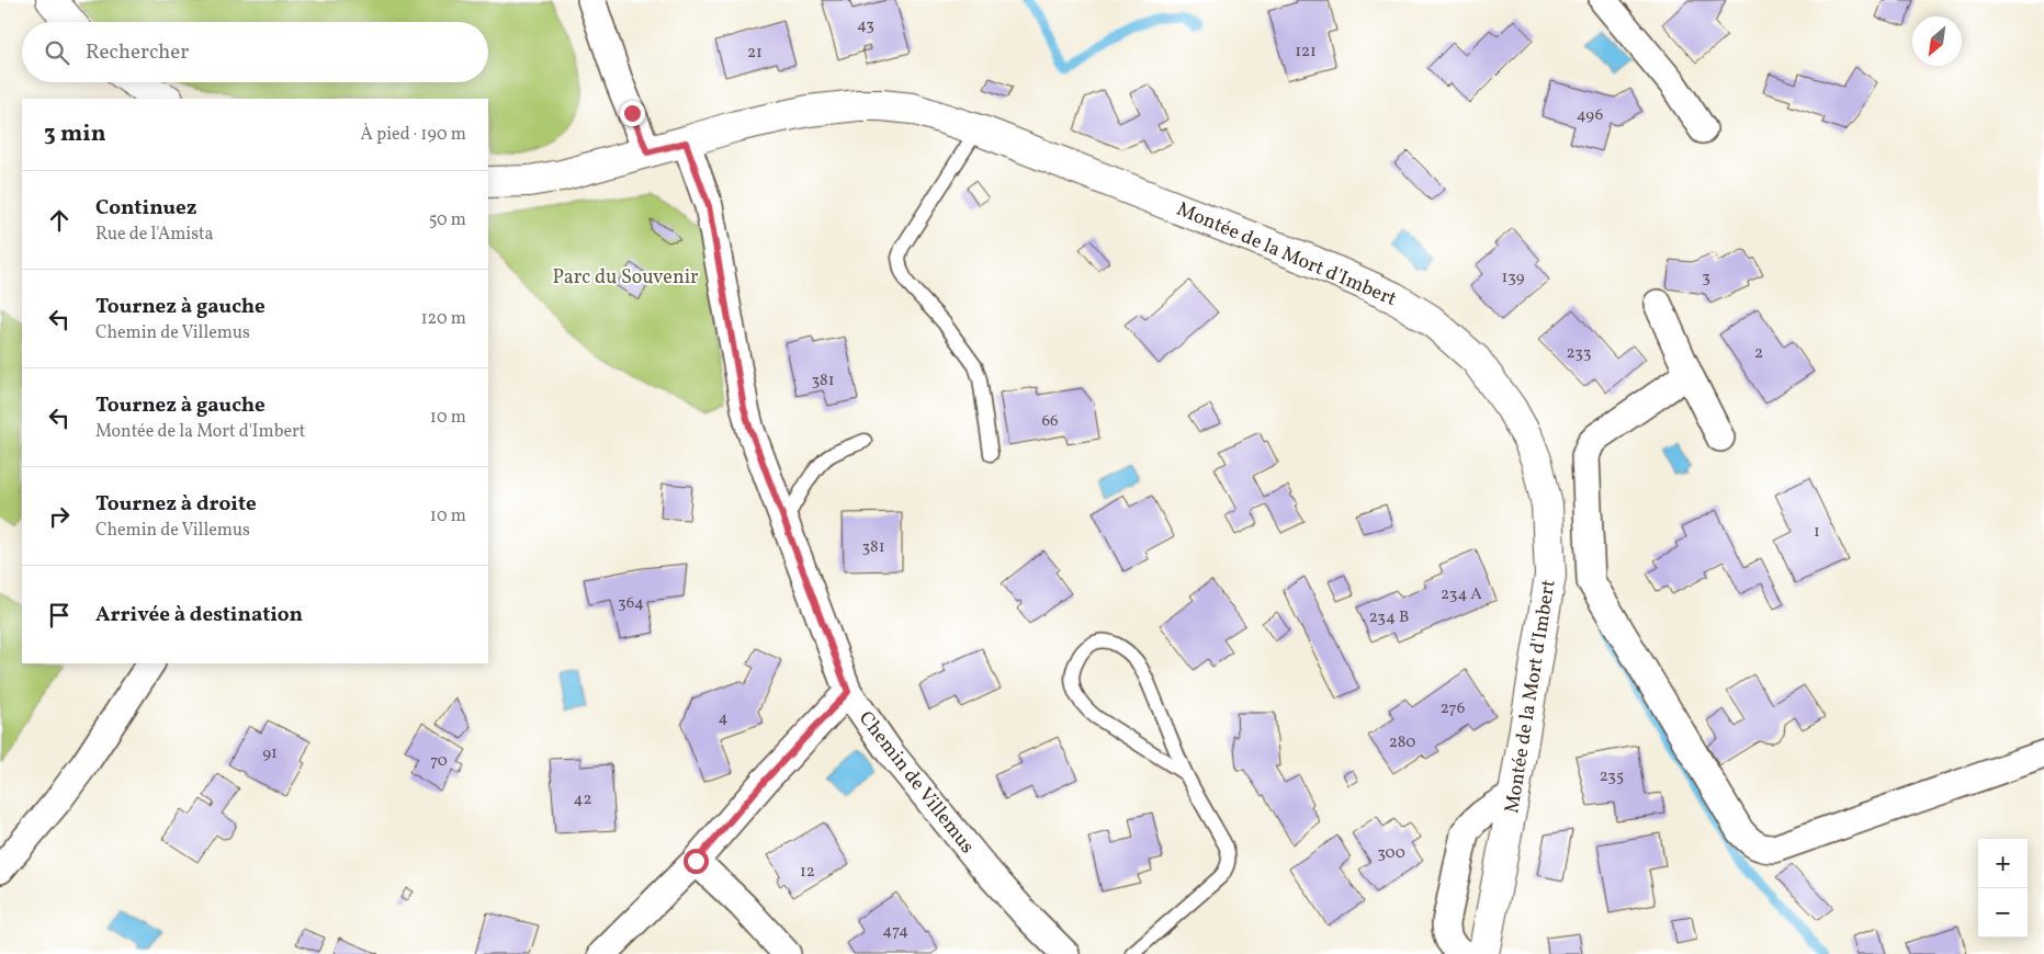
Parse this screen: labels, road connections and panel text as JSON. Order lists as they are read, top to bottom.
{
  "streets": {
    "street": ["Montée de la Mort d'Imbert", "Chemin de Villemus"]
  },
  "crossings": [
    ["Montée de la Mort d'Imbert", "Chemin de Villemus"]
  ],
  "parks": ["Parc du Souvenir"],
  "house_numbers": [
    "43",
    "121",
    "21",
    "496",
    "139",
    "3",
    "233",
    "2",
    "381",
    "66",
    "1",
    "381",
    "234 A",
    "364",
    "234 B",
    "276",
    "4",
    "280",
    "91",
    "70",
    "235",
    "42",
    "300",
    "12",
    "474"
  ],
  "north": "bottom left",
  "page": {
    "search": "Rechercher",
    "heading": ["3 min", "À pied · 190 m"],
    "list": [
      ["Continuez", "Rue de l'Amista", "50 m"],
      ["Tournez à gauche", "Chemin de Villemus", "120 m"],
      ["Tournez à gauche", "Montée de la Mort d'Imbert", "10 m"],
      ["Tournez à droite", "Chemin de Villemus", "10 m"],
      "Arrivée à destination"
    ],
    "map_buttons": ["+", "−"]
  }
}
